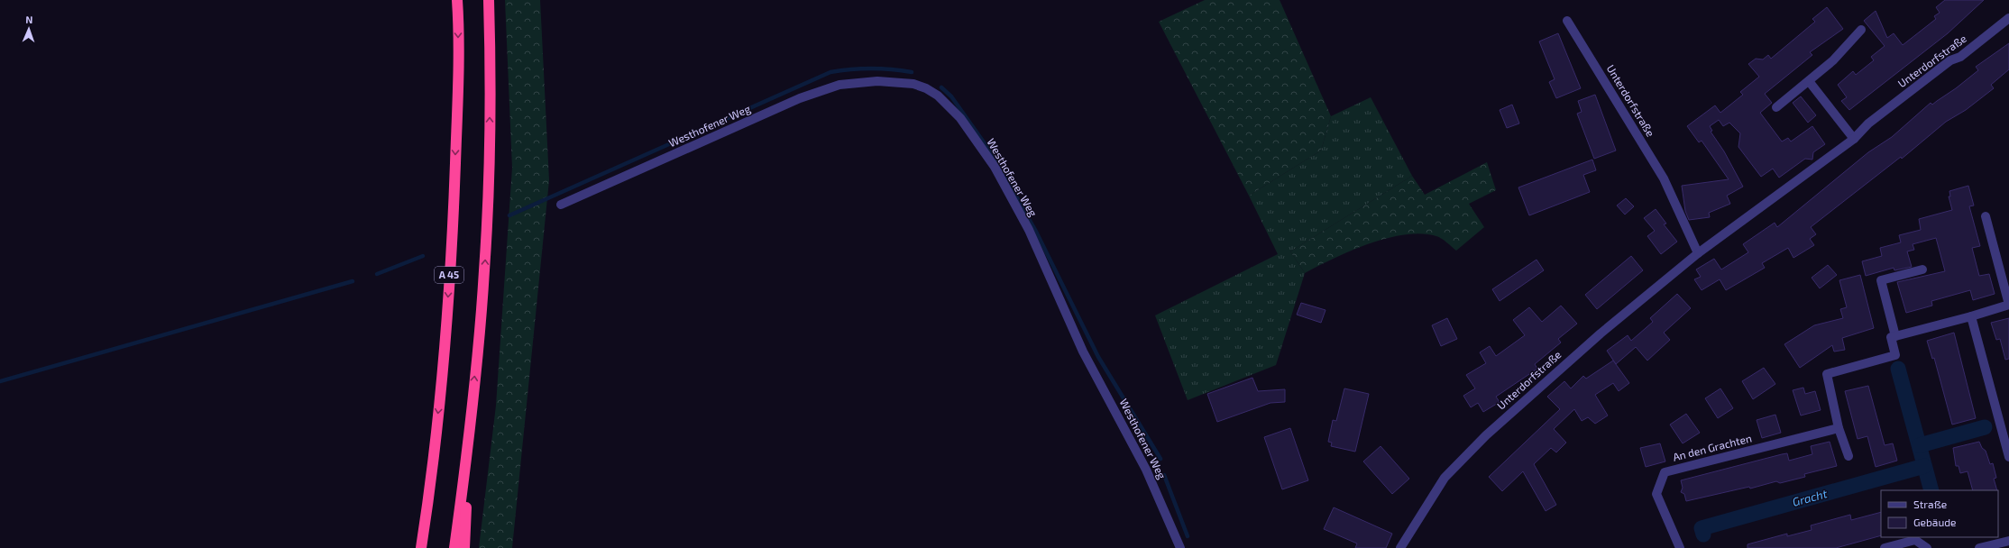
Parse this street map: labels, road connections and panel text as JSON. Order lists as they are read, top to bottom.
{
  "streets": {
    "highway": ["A 45"],
    "street": ["Unterdorfstraße", "Westhofener Weg", "An den Grachten"]
  },
  "water": ["Gracht"],
  "legend": ["Straße", "Gebäude"],
  "north": "top"
}
